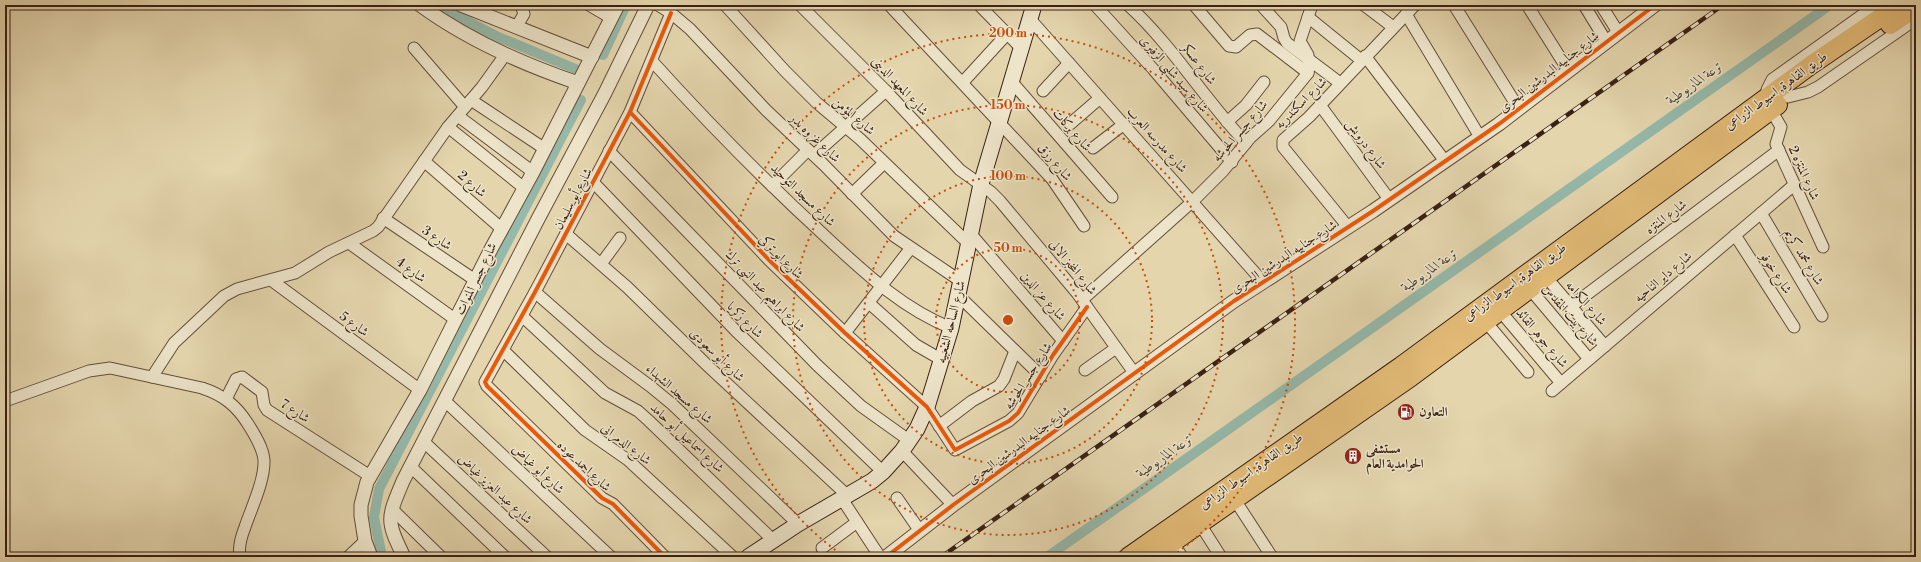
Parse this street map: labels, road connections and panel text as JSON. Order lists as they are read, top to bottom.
{
  "streets": {
    "highway": ["طريق القاهرة, اسيوط الزراعى"],
    "main road": ["شارع الساحه الشعبيه"],
    "street": [
      "شارع عسكر",
      "شارع جنابيه البدرشين البحرى",
      "شارع سيد شلبى الزفيرى",
      "شارع المعهد الدينى",
      "شارع اسكندريه",
      "شارع المؤمن",
      "شارع بركات",
      "شارع جسر الحوشه",
      "شارع غزوه بدر",
      "شارع مدرسه العرب",
      "شارع درويش",
      "شارع رزق",
      "شارع المنتزه 2",
      "شارع 2",
      "شارع مسجد التوحيد",
      "شارع أبو سليمان",
      "شارع المنتزه",
      "شارع 3",
      "شارع ابو تركي",
      "شارع محمد كريم",
      "شارع المخبز الالى",
      "شارع 4",
      "شارع خوفو",
      "شارع داير الناحيه",
      "شارع جسر المنوات",
      "شارع ابراهيم عبد النبى ترك",
      "شارع عز الدين",
      "شارع الكرامه",
      "شارع بيت المقدس",
      "شارع زكريا",
      "شارع 5",
      "شارع جوهر القائد",
      "شارع أبو سعودى",
      "شارع مسجد الشهداء",
      "شارع 7",
      "شارع اسماعيل أبو حامد",
      "شارع الدمرانى",
      "شارع احمد عوده",
      "شارع أبو غياض",
      "شارع عبد العزيز غياض"
    ]
  },
  "crossings": [
    ["شارع عسكر", "شارع جسر الحوشه"],
    ["شارع جنابيه البدرشين البحرى", "شارع اسكندريه"],
    ["شارع جنابيه البدرشين البحرى", "شارع مدرسه العرب"],
    ["شارع جنابيه البدرشين البحرى", "شارع درويش"],
    ["شارع جنابيه البدرشين البحرى", "شارع المخبز الالى"],
    ["شارع جنابيه البدرشين البحرى", "شارع ابراهيم عبد النبى ترك"],
    ["شارع سيد شلبى الزفيرى", "شارع جسر الحوشه"],
    ["شارع المعهد الدينى", "شارع المخبز الالى"],
    ["شارع المعهد الدينى", "شارع الساحه الشعبيه"],
    ["طريق القاهرة, اسيوط الزراعى", "شارع المنتزه 2"],
    ["طريق القاهرة, اسيوط الزراعى", "شارع الكرامه"],
    ["طريق القاهرة, اسيوط الزراعى", "شارع بيت المقدس"],
    ["طريق القاهرة, اسيوط الزراعى", "شارع جوهر القائد"],
    ["شارع اسكندريه", "شارع درويش"],
    ["شارع المؤمن", "شارع عز الدين"],
    ["شارع المؤمن", "شارع الساحه الشعبيه"],
    ["شارع بركات", "شارع الساحه الشعبيه"],
    ["شارع جسر الحوشه", "شارع غزوه بدر"],
    ["شارع جسر الحوشه", "شارع مدرسه العرب"],
    ["شارع جسر الحوشه", "شارع ابو تركي"],
    ["شارع جسر الحوشه", "شارع المخبز الالى"],
    ["شارع جسر الحوشه", "شارع عز الدين"],
    ["شارع جسر الحوشه", "شارع الساحه الشعبيه"],
    ["شارع غزوه بدر", "شارع أبو سليمان"],
    ["شارع غزوه بدر", "شارع الساحه الشعبيه"],
    ["شارع مدرسه العرب", "شارع الساحه الشعبيه"],
    ["شارع رزق", "شارع الساحه الشعبيه"],
    ["شارع المنتزه 2", "شارع المنتزه"],
    ["شارع المنتزه 2", "شارع داير الناحيه"],
    ["شارع 2", "شارع جسر المنوات"],
    ["شارع مسجد التوحيد", "شارع أبو سليمان"],
    ["شارع مسجد التوحيد", "شارع الساحه الشعبيه"],
    ["شارع أبو سليمان", "شارع ابو تركي"],
    ["شارع أبو سليمان", "شارع ابراهيم عبد النبى ترك"],
    ["شارع أبو سليمان", "شارع زكريا"],
    ["شارع أبو سليمان", "شارع أبو سعودى"],
    ["شارع أبو سليمان", "شارع مسجد الشهداء"],
    ["شارع أبو سليمان", "شارع اسماعيل أبو حامد"],
    ["شارع أبو سليمان", "شارع الدمرانى"],
    ["شارع أبو سليمان", "شارع احمد عوده"],
    ["شارع المنتزه", "شارع الكرامه"],
    ["شارع 3", "شارع جسر المنوات"],
    ["شارع ابو تركي", "شارع الساحه الشعبيه"],
    ["شارع محمد كريم", "شارع داير الناحيه"],
    ["شارع المخبز الالى", "شارع الساحه الشعبيه"],
    ["شارع 4", "شارع جسر المنوات"],
    ["شارع خوفو", "شارع داير الناحيه"],
    ["شارع داير الناحيه", "شارع الكرامه"],
    ["شارع داير الناحيه", "شارع بيت المقدس"],
    ["شارع داير الناحيه", "شارع جوهر القائد"],
    ["شارع جسر المنوات", "شارع 5"],
    ["شارع جسر المنوات", "شارع 7"],
    ["شارع جسر المنوات", "شارع أبو غياض"],
    ["شارع جسر المنوات", "شارع عبد العزيز غياض"],
    ["شارع ابراهيم عبد النبى ترك", "شارع الساحه الشعبيه"],
    ["شارع عز الدين", "شارع الساحه الشعبيه"],
    ["شارع زكريا", "شارع الساحه الشعبيه"],
    ["شارع الساحه الشعبيه", "شارع أبو سعودى"],
    ["شارع الساحه الشعبيه", "شارع مسجد الشهداء"],
    ["شارع الساحه الشعبيه", "شارع اسماعيل أبو حامد"]
  ],
  "water": ["ترعة الماريوطية"],
  "places": {
    "fuel station": ["التعاون"],
    "building": ["مستشفى الحوامدية العام"]
  },
  "rings": [
    "200 m",
    "150 m",
    "100 m",
    "50 m"
  ]
}
